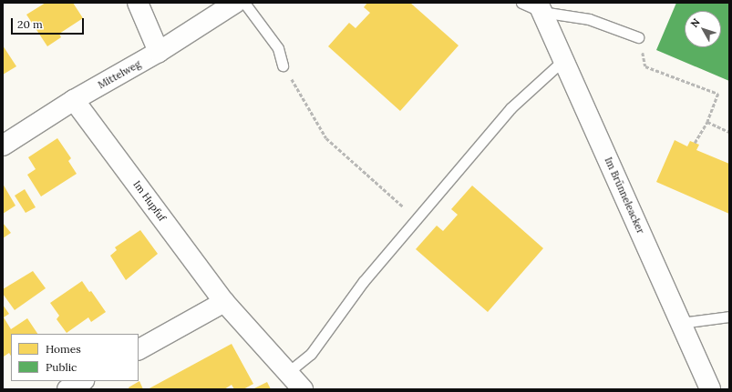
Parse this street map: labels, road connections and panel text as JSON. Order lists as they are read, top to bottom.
{
  "streets": {
    "street": ["Mittelweg", "Im Brünneleacker", "Im Hupfuf"]
  },
  "crossings": [
    ["Mittelweg", "Im Hupfuf"]
  ],
  "legend": ["Homes", "Public"],
  "scale_bar": "20 m",
  "north": "top left"
}
